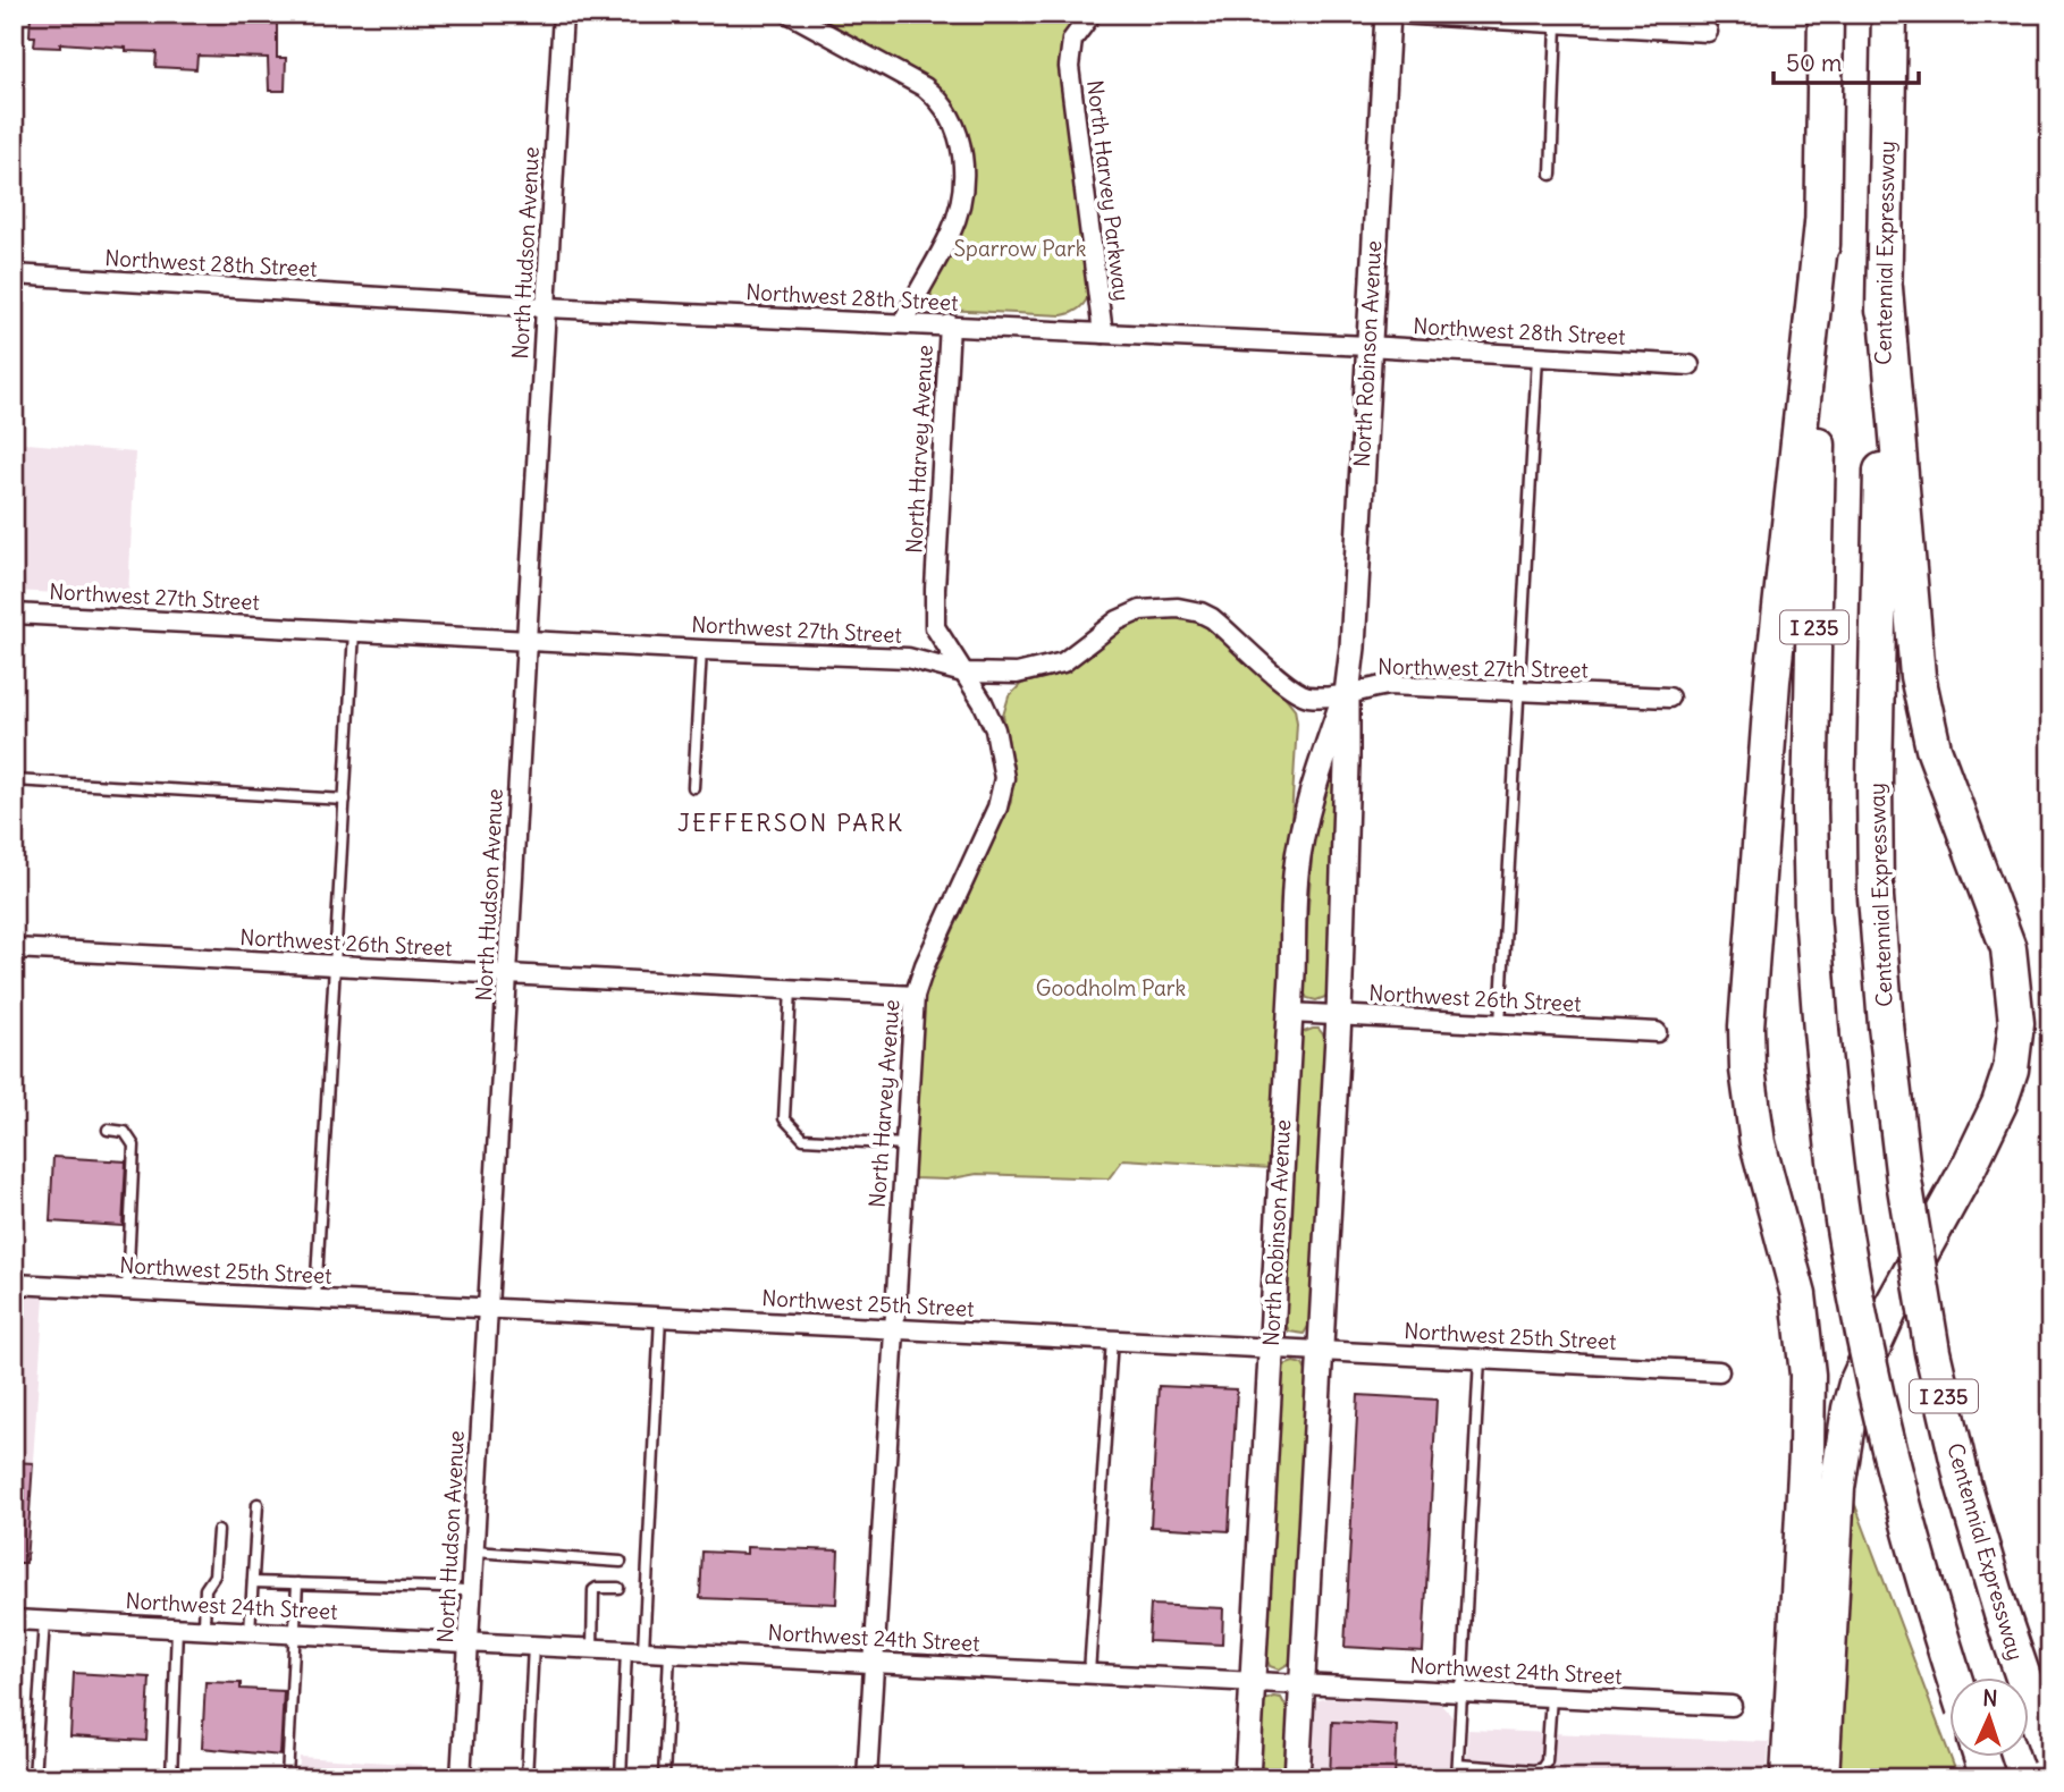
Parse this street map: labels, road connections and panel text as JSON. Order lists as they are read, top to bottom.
{
  "streets": {
    "highway": ["Centennial Expressway", "I 235"],
    "street": [
      "North Harvey Parkway",
      "North Hudson Avenue",
      "Northwest 28th Street",
      "North Robinson Avenue",
      "North Harvey Avenue",
      "Northwest 27th Street",
      "Northwest 26th Street",
      "Northwest 25th Street",
      "Northwest 24th Street"
    ]
  },
  "crossings": [
    ["North Harvey Parkway", "Northwest 28th Street"],
    ["North Hudson Avenue", "Northwest 28th Street"],
    ["North Hudson Avenue", "Northwest 27th Street"],
    ["North Hudson Avenue", "Northwest 26th Street"],
    ["North Hudson Avenue", "Northwest 25th Street"],
    ["North Hudson Avenue", "Northwest 24th Street"],
    ["Northwest 28th Street", "North Robinson Avenue"],
    ["Northwest 28th Street", "North Harvey Avenue"],
    ["North Robinson Avenue", "Northwest 27th Street"],
    ["North Robinson Avenue", "Northwest 26th Street"],
    ["North Robinson Avenue", "Northwest 25th Street"],
    ["North Robinson Avenue", "Northwest 24th Street"],
    ["North Harvey Avenue", "Northwest 27th Street"],
    ["North Harvey Avenue", "Northwest 26th Street"],
    ["North Harvey Avenue", "Northwest 25th Street"],
    ["North Harvey Avenue", "Northwest 24th Street"]
  ],
  "districts": ["JEFFERSON PARK"],
  "parks": ["Sparrow Park", "Goodholm Park"],
  "scale_bar": "50 m",
  "north": "top"
}
